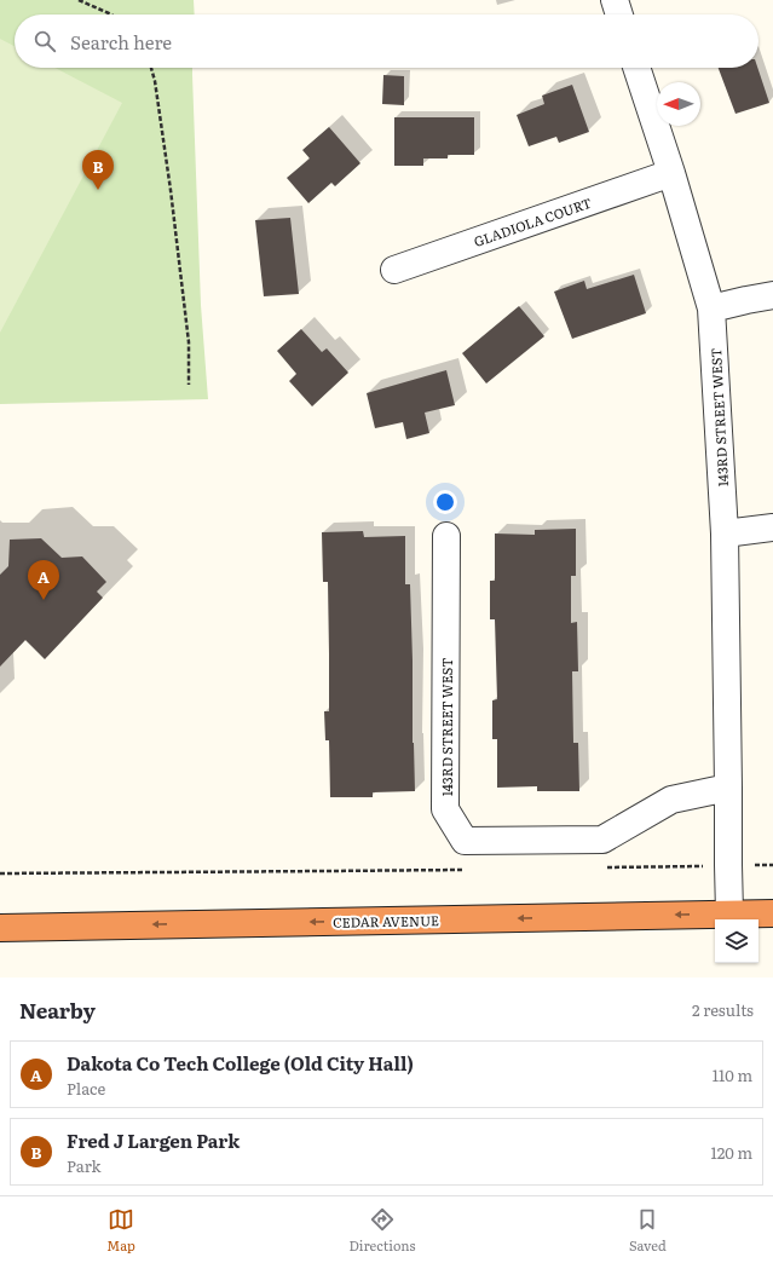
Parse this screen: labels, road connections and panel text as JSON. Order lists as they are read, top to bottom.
{
  "streets": {
    "highway": ["CEDAR AVENUE"],
    "street": ["GLADIOLA COURT", "143RD STREET WEST"]
  },
  "crossings": [
    ["GLADIOLA COURT", "143RD STREET WEST"],
    ["143RD STREET WEST", "CEDAR AVENUE"]
  ],
  "one_way": ["CEDAR AVENUE"],
  "north": "left",
  "page": {
    "search": "Search here",
    "pins": ["B", "A"],
    "heading": ["Nearby", "2 results"],
    "list": [
      {
        "mark": "A",
        "name": "Dakota Co Tech College (Old City Hall)",
        "note": "Place",
        "value": "110 m"
      },
      {
        "mark": "B",
        "name": "Fred J Largen Park",
        "note": "Park",
        "value": "120 m"
      }
    ],
    "nav": ["Map", "Directions", "Saved"]
  }
}
